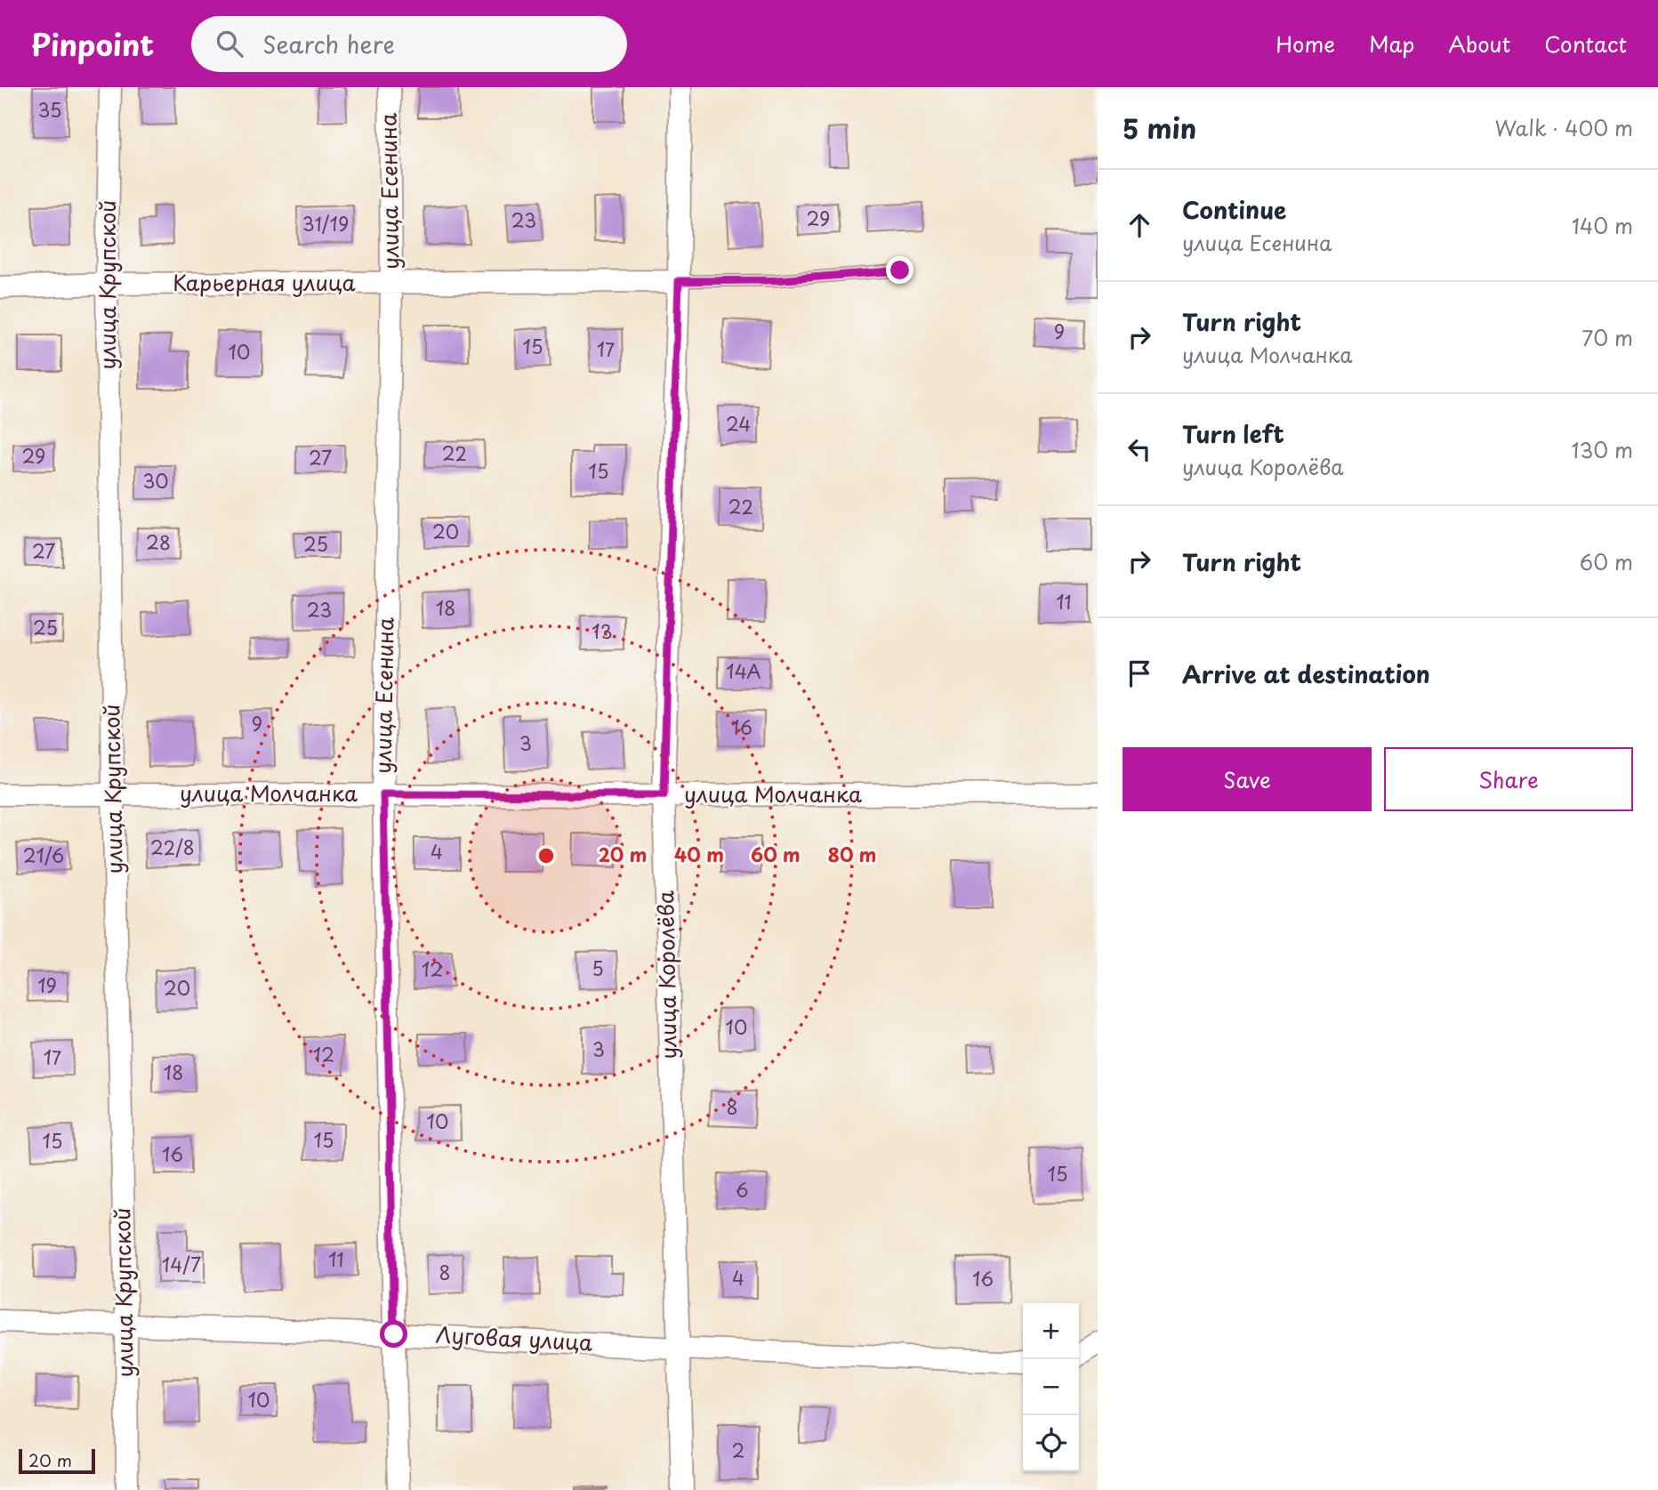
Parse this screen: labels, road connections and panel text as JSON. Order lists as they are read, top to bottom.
{
  "streets": {
    "street": [
      "улица Есенина",
      "Карьерная улица",
      "улица Крупской",
      "улица Молчанка",
      "улица Королёва",
      "Луговая улица"
    ]
  },
  "crossings": [
    ["улица Есенина", "Карьерная улица"],
    ["улица Есенина", "улица Молчанка"],
    ["улица Есенина", "Луговая улица"],
    ["Карьерная улица", "улица Крупской"],
    ["Карьерная улица", "улица Королёва"],
    ["улица Крупской", "улица Молчанка"],
    ["улица Крупской", "Луговая улица"],
    ["улица Молчанка", "улица Королёва"],
    ["улица Королёва", "Луговая улица"]
  ],
  "house_numbers": [
    "35",
    "29",
    "23",
    "31/19",
    "9",
    "15",
    "17",
    "10",
    "24",
    "22",
    "29",
    "27",
    "15",
    "30",
    "22",
    "20",
    "28",
    "25",
    "27",
    "11",
    "18",
    "23",
    "25",
    "13",
    "14А",
    "9",
    "16",
    "3",
    "22/8",
    "4",
    "21/6",
    "5",
    "12",
    "19",
    "20",
    "10",
    "3",
    "12",
    "17",
    "18",
    "8",
    "10",
    "15",
    "15",
    "16",
    "15",
    "6",
    "11",
    "14/7",
    "8",
    "4",
    "16",
    "10",
    "2"
  ],
  "scale_bar": "20 m",
  "page": {
    "header": "Pinpoint",
    "search": "Search here",
    "nav": [
      "Home",
      "Map",
      "About",
      "Contact"
    ],
    "heading": ["5 min", "Walk · 400 m"],
    "list": [
      ["Continue", "улица Есенина", "140 m"],
      ["Turn right", "улица Молчанка", "70 m"],
      ["Turn left", "улица Королёва", "130 m"],
      ["Turn right", "60 m"],
      "Arrive at destination"
    ],
    "buttons": ["Save", "Share"],
    "map_buttons": ["+", "−"],
    "scale": "20 m"
  },
  "rings": [
    "20 m",
    "40 m",
    "60 m",
    "80 m"
  ]
}
